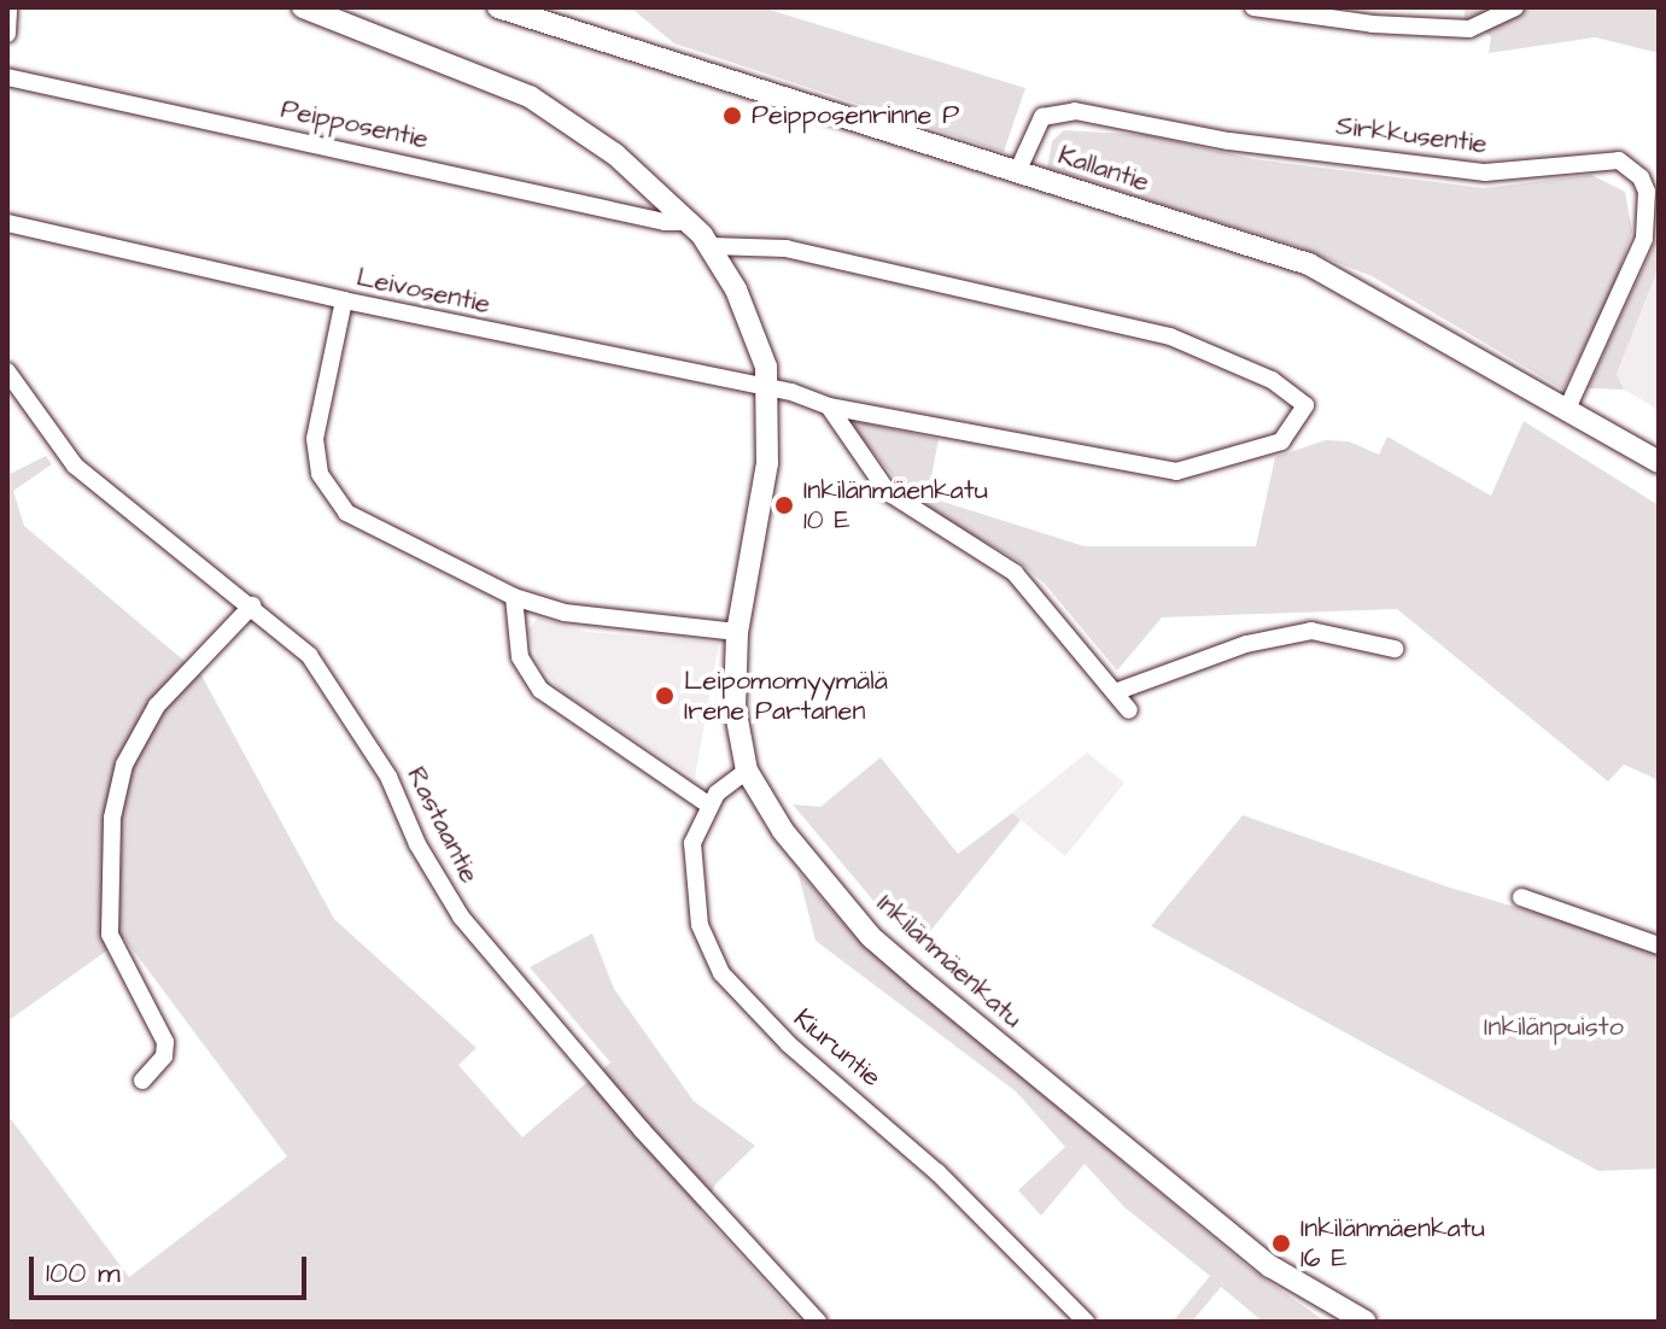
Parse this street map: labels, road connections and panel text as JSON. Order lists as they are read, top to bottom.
{
  "streets": {
    "street": [
      "Peipposentie",
      "Sirkkusentie",
      "Kallantie",
      "Leivosentie",
      "Rastaantie",
      "Inkilänmäenkatu",
      "Kiuruntie"
    ]
  },
  "crossings": [
    ["Peipposentie", "Inkilänmäenkatu"],
    ["Sirkkusentie", "Kallantie"],
    ["Leivosentie", "Inkilänmäenkatu"],
    ["Inkilänmäenkatu", "Kiuruntie"]
  ],
  "parks": ["Inkilänpuisto"],
  "places": [
    "Peipposenrinne P",
    "Inkilänmäenkatu 10 E",
    "Leipomomyymälä Irene Partanen",
    "Inkilänmäenkatu 16 E"
  ],
  "scale_bar": "100 m"
}
